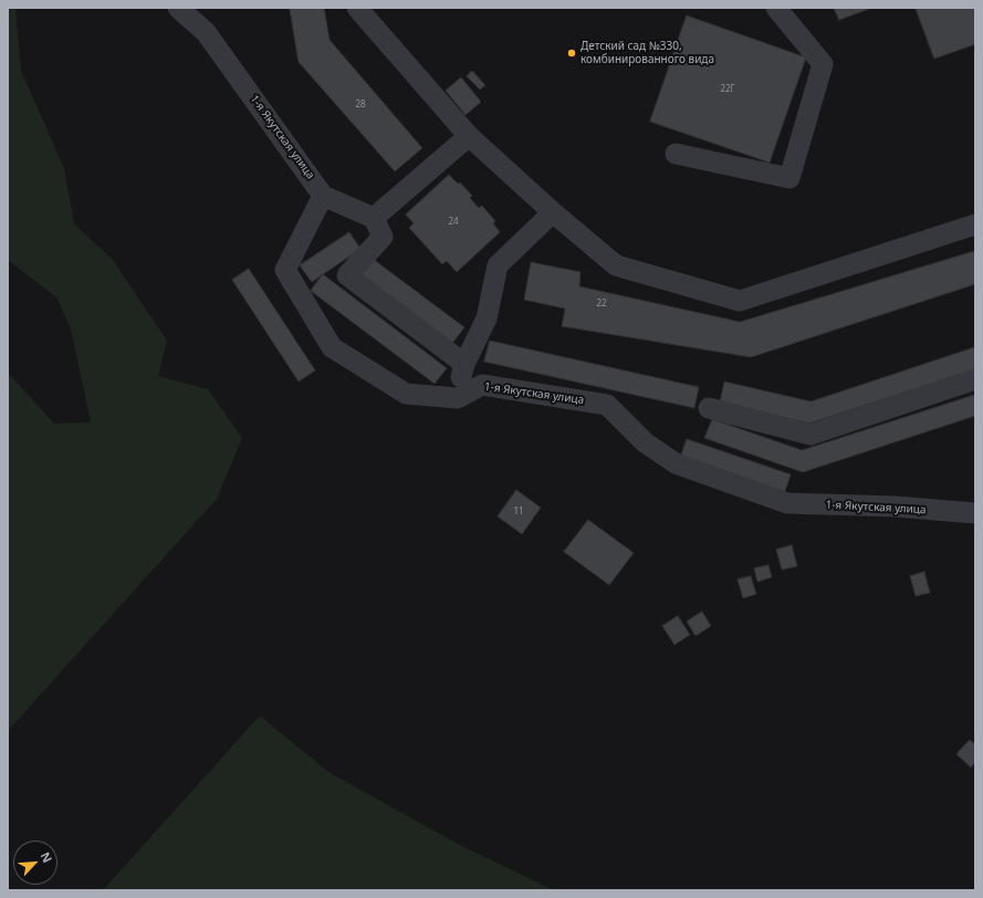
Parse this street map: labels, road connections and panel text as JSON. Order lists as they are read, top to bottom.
{
  "streets": {
    "street": ["1-я Якутская улица"]
  },
  "places": ["Детский сад №330, комбинированного вида"],
  "house_numbers": [
    "22Г",
    "28",
    "24",
    "22",
    "11"
  ],
  "north": "top right"
}
